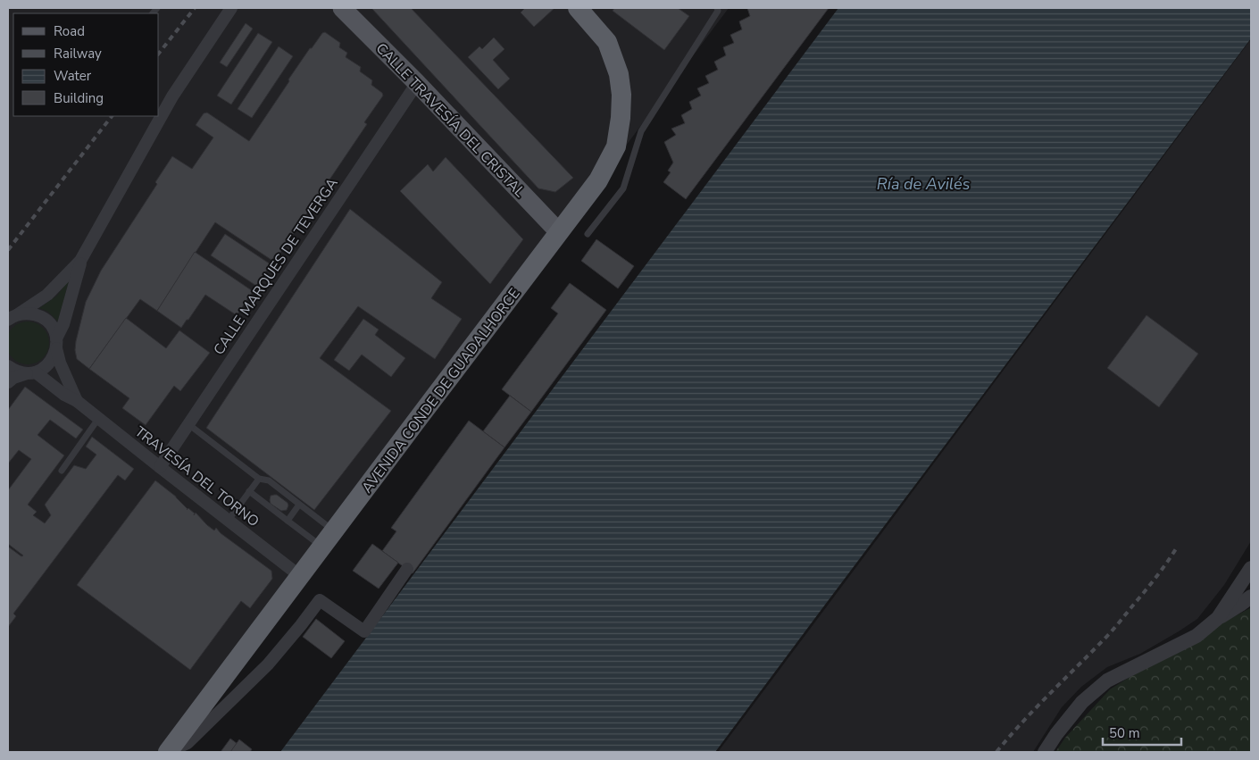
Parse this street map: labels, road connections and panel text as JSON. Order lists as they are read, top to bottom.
{
  "streets": {
    "highway": ["AVENIDA CONDE DE GUADALHORCE"],
    "main road": ["CALLE TRAVESÍA DEL CRISTAL"],
    "street": ["CALLE MARQUES DE TEVERGA", "TRAVESÍA DEL TORNO"]
  },
  "crossings": [
    ["CALLE TRAVESÍA DEL CRISTAL", "CALLE MARQUES DE TEVERGA"],
    ["CALLE TRAVESÍA DEL CRISTAL", "AVENIDA CONDE DE GUADALHORCE"],
    ["CALLE MARQUES DE TEVERGA", "TRAVESÍA DEL TORNO"],
    ["AVENIDA CONDE DE GUADALHORCE", "TRAVESÍA DEL TORNO"]
  ],
  "water": ["Ría de Avilés"],
  "legend": [
    "Road",
    "Railway",
    "Water",
    "Building"
  ],
  "scale_bar": "50 m"
}
